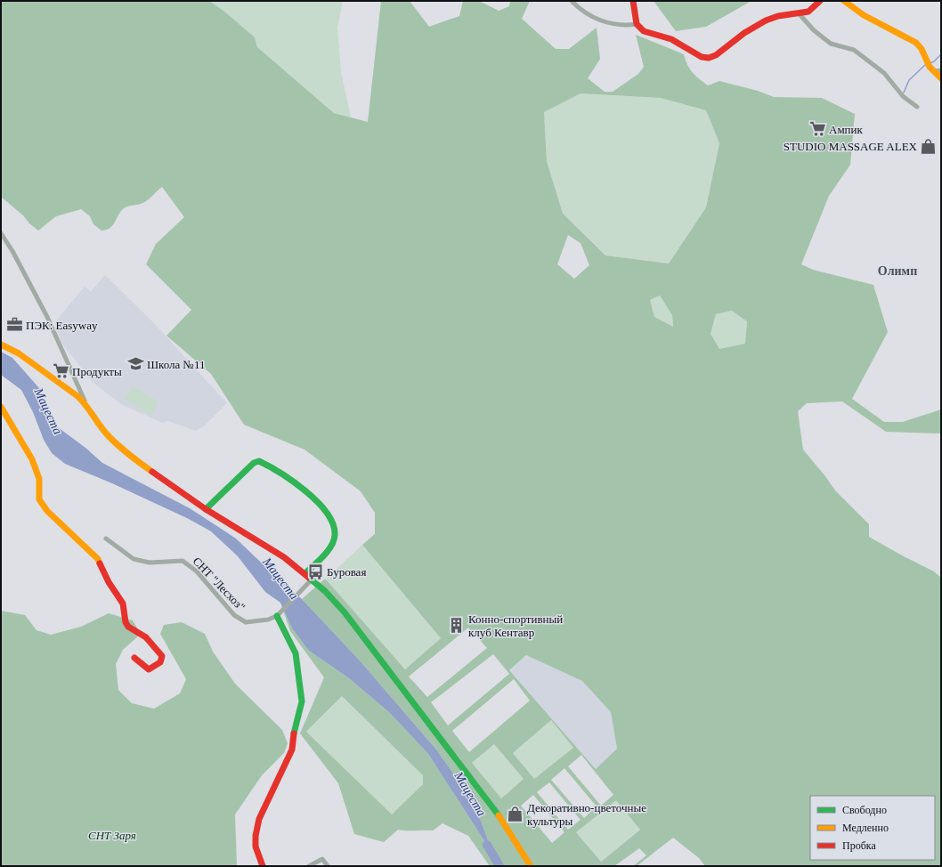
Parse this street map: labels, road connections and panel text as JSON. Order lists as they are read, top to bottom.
{
  "streets": {
    "street": ["СНТ \"Лесхоз\""]
  },
  "districts": ["Олимп"],
  "water": ["Мацеста"],
  "parks": ["СНТ Заря"],
  "places": {
    "supermarket": ["Ампик", "Продукты"],
    "shop": ["STUDIO MASSAGE ALEX", "Декоративно-цветочные культуры"],
    "office": ["ПЭК: Easyway"],
    "school or university": ["Школа №11"],
    "bus stop": ["Буровая"],
    "building": ["Конно-спортивный клуб Кентавр"]
  },
  "legend": ["Свободно", "Медленно", "Пробка"]
}
